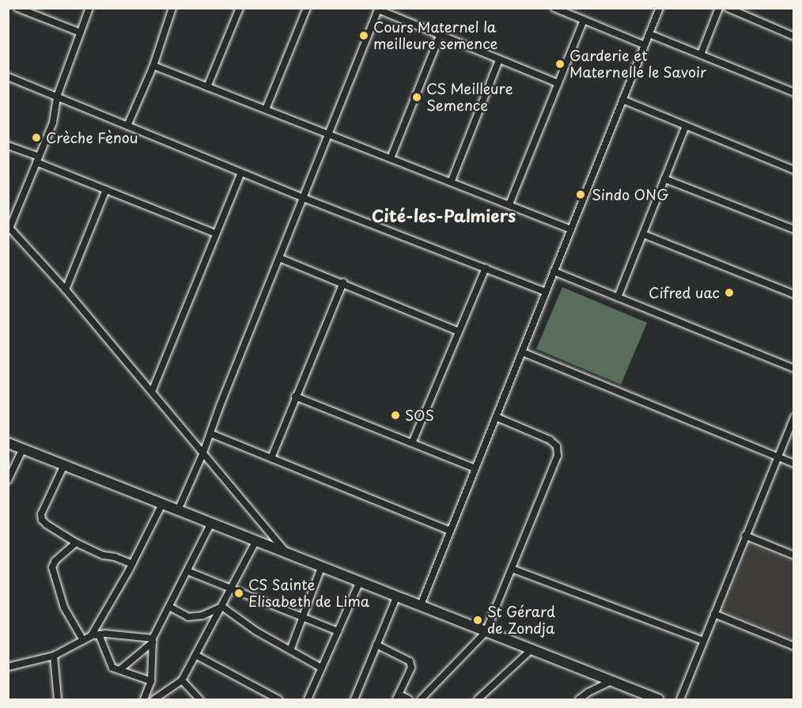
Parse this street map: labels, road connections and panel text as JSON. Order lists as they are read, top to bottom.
{
  "districts": ["Cité-les-Palmiers"],
  "places": [
    "Cours Maternel la meilleure semence",
    "Garderie et Maternelle le Savoir",
    "CS Meilleure Semence",
    "Crèche Fènou",
    "Sindo ONG",
    "Cifred uac",
    "SOS",
    "CS Sainte Elisabeth de Lima",
    "St Gérard de Zondja"
  ]
}
